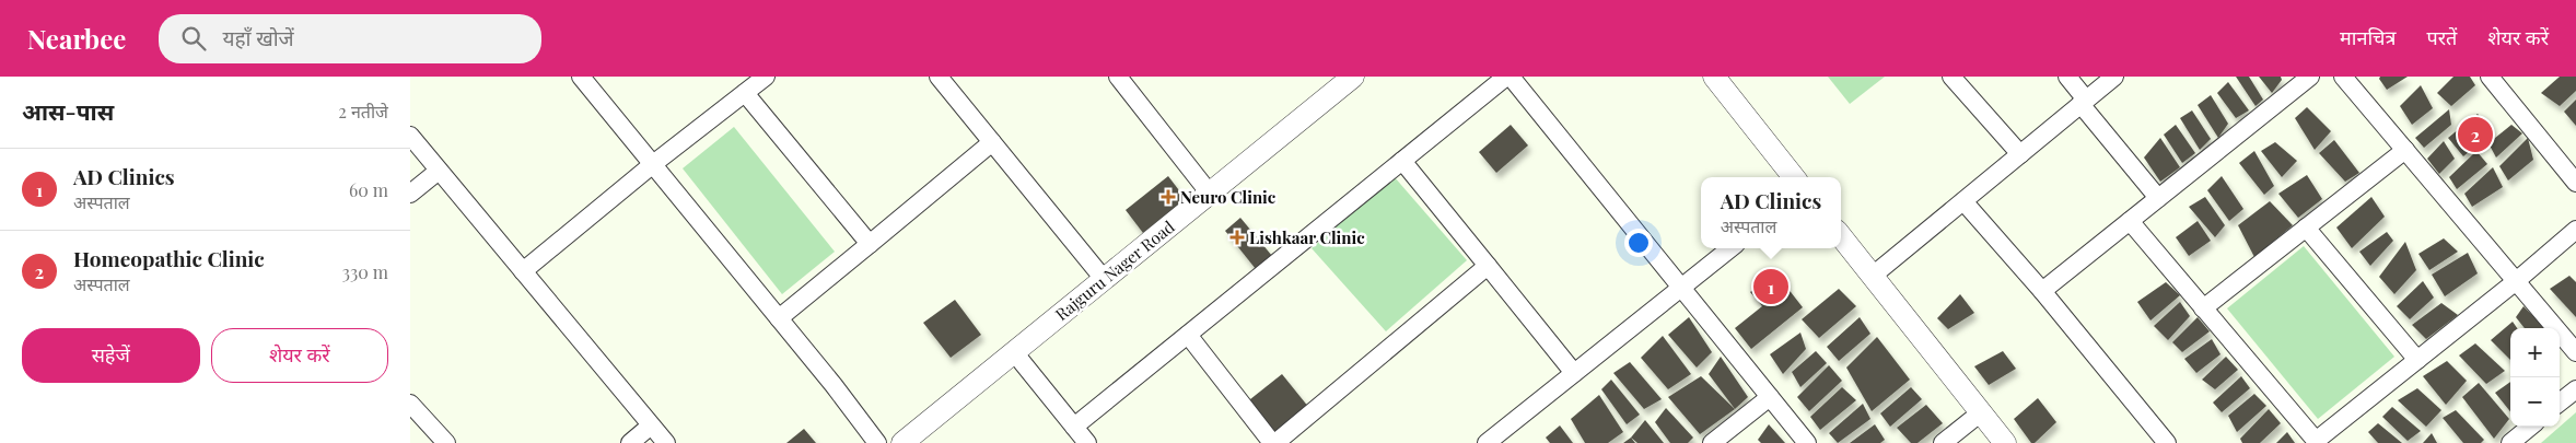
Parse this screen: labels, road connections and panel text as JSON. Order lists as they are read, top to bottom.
{
  "streets": {
    "street": ["Rajguru Nager Road"]
  },
  "places": {
    "health": ["Neuro Clinic", "Lishkaar Clinic"]
  },
  "page": {
    "header": "Nearbee",
    "search": "यहाँ खोजें",
    "nav": ["मानचित्र", "परतें", "शेयर करें"],
    "heading": ["आस-पास", "2 नतीजे"],
    "pins": ["2", "1"],
    "list": [
      {
        "mark": "1",
        "name": "AD Clinics",
        "note": "अस्पताल",
        "value": "60 m"
      },
      {
        "mark": "2",
        "name": "Homeopathic Clinic",
        "note": "अस्पताल",
        "value": "330 m"
      }
    ],
    "popup": ["AD Clinics", "अस्पताल"],
    "buttons": ["सहेजें", "शेयर करें"],
    "map_buttons": ["+", "−"]
  }
}
